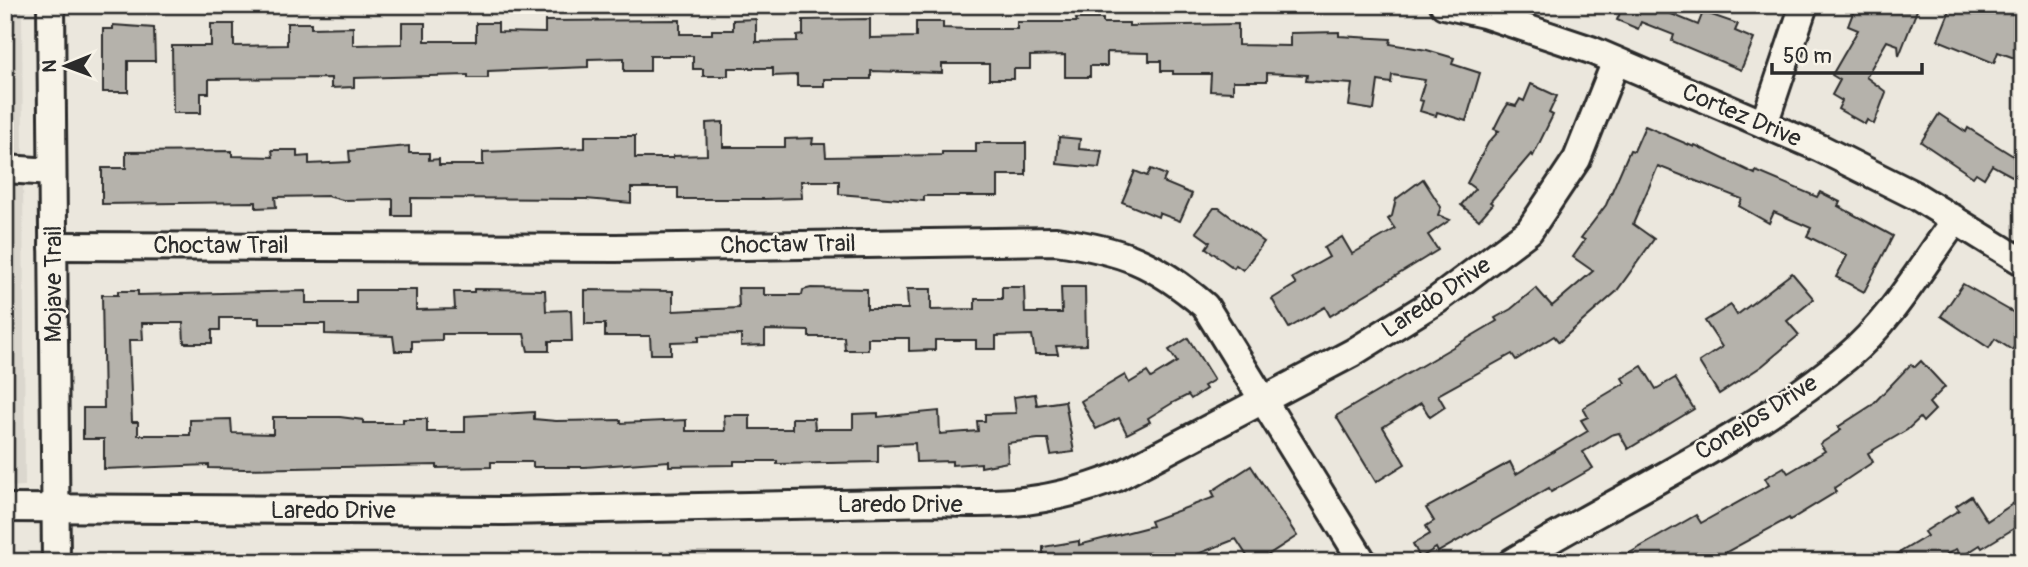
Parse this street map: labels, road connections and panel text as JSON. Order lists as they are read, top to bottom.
{
  "streets": {
    "street": [
      "Cortez Drive",
      "Choctaw Trail",
      "Mojave Trail",
      "Laredo Drive",
      "Conejos Drive"
    ]
  },
  "crossings": [
    ["Cortez Drive", "Laredo Drive"],
    ["Cortez Drive", "Conejos Drive"],
    ["Choctaw Trail", "Mojave Trail"],
    ["Choctaw Trail", "Laredo Drive"],
    ["Mojave Trail", "Laredo Drive"]
  ],
  "scale_bar": "50 m",
  "north": "left"
}
